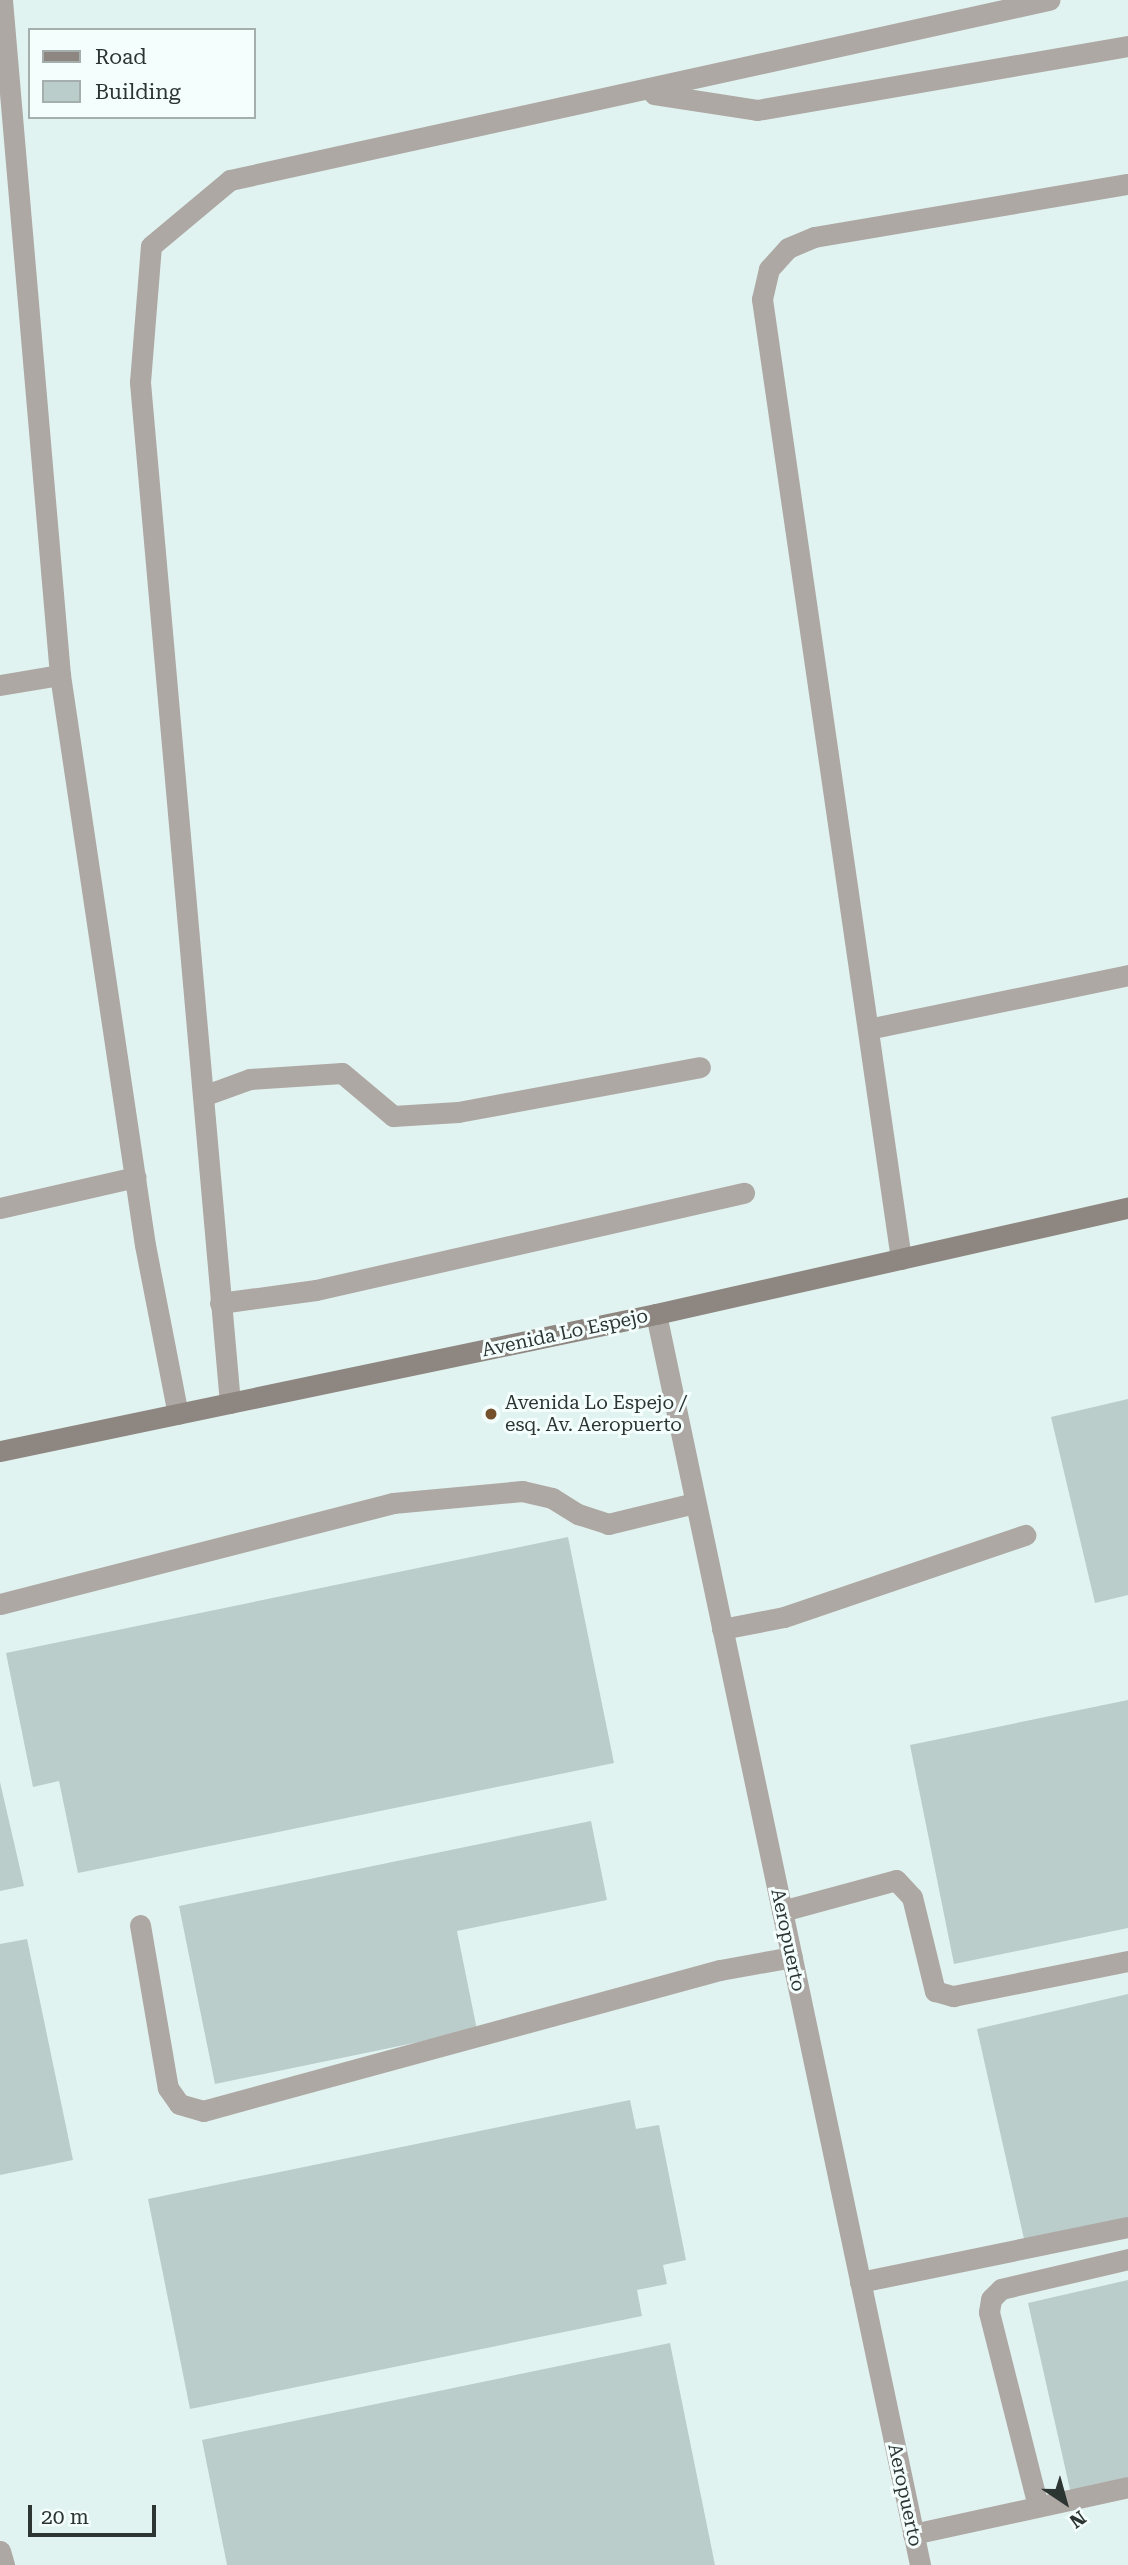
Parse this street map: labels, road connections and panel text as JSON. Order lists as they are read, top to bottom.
{
  "streets": {
    "main road": ["Avenida Lo Espejo"],
    "street": ["Aeropuerto"]
  },
  "crossings": [
    ["Avenida Lo Espejo", "Aeropuerto"]
  ],
  "places": ["Avenida Lo Espejo / esq. Av. Aeropuerto"],
  "legend": ["Road", "Building"],
  "scale_bar": "20 m",
  "north": "bottom right"
}
